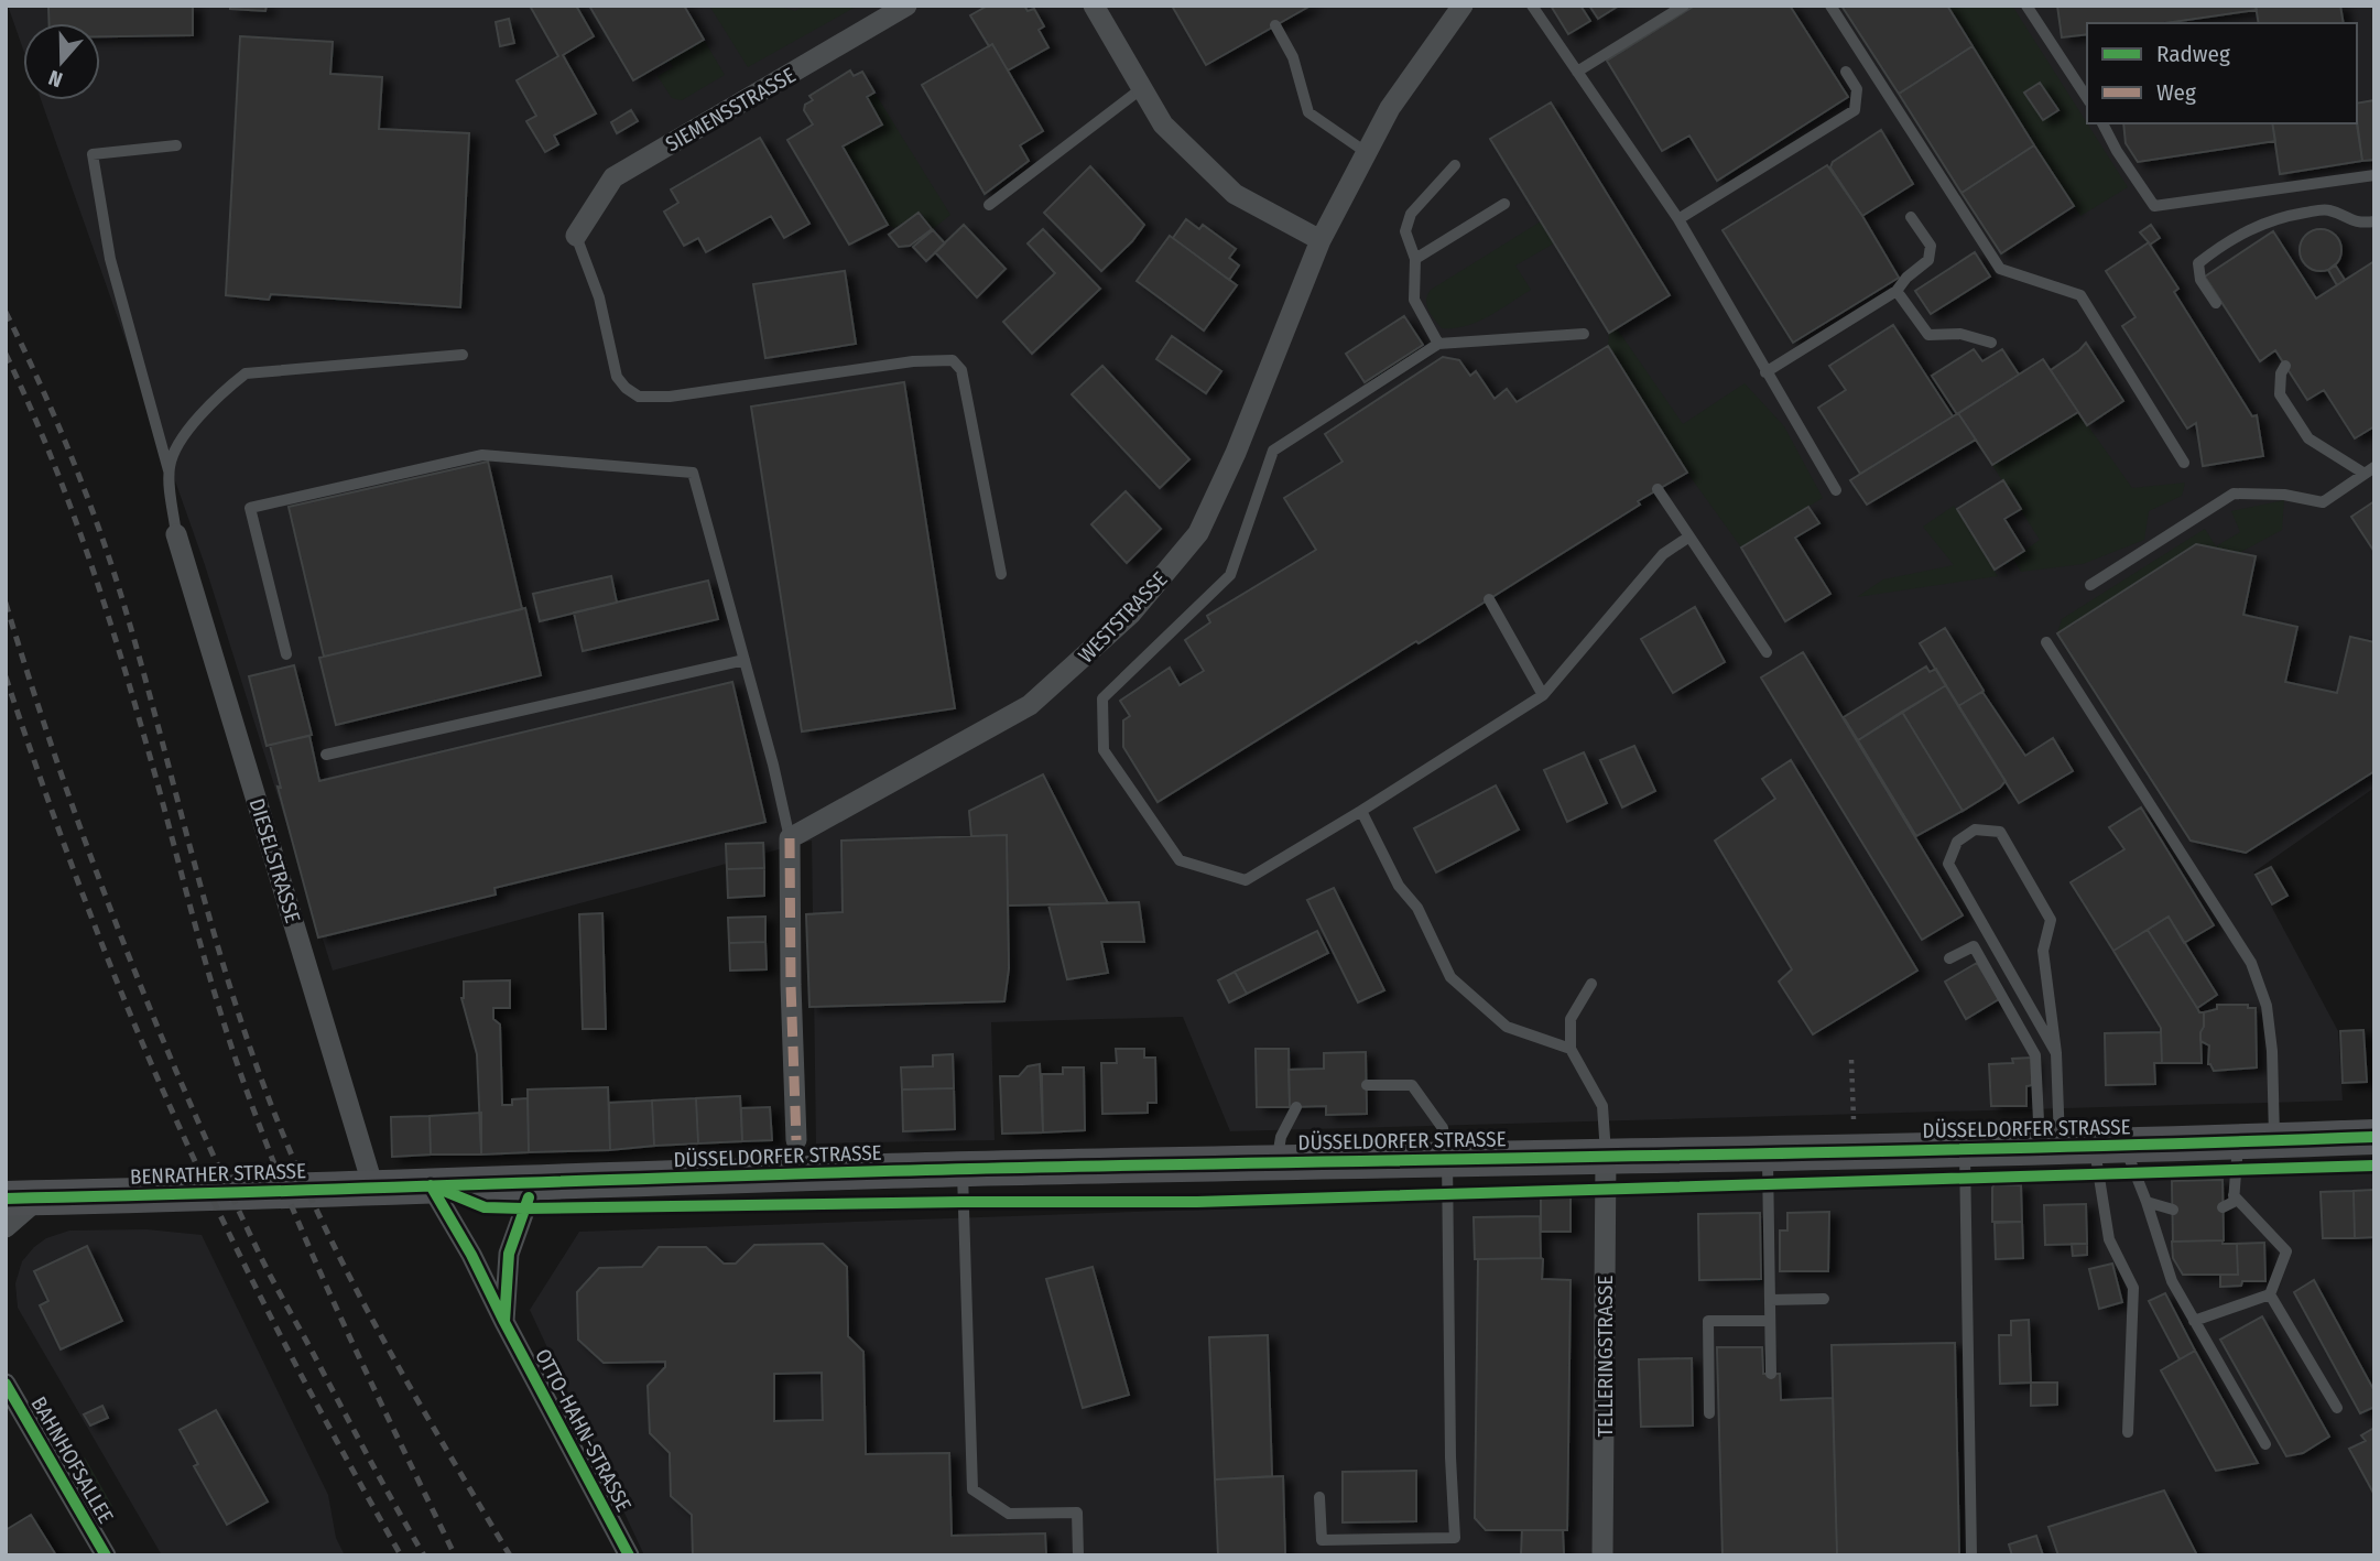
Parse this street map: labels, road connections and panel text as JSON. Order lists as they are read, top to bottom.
{
  "streets": {
    "main road": ["DÜSSELDORFER STRASSE", "BENRATHER STRASSE"],
    "street": [
      "SIEMENSSTRASSE",
      "WESTSTRASSE",
      "DIESELSTRASSE",
      "TELLERINGSTRASSE",
      "OTTO-HAHN-STRASSE",
      "BAHNHOFSALLEE"
    ]
  },
  "crossings": [
    ["DIESELSTRASSE", "BENRATHER STRASSE"],
    ["DÜSSELDORFER STRASSE", "BENRATHER STRASSE"],
    ["DÜSSELDORFER STRASSE", "TELLERINGSTRASSE"],
    ["DÜSSELDORFER STRASSE", "OTTO-HAHN-STRASSE"],
    ["BENRATHER STRASSE", "OTTO-HAHN-STRASSE"]
  ],
  "legend": ["Radweg", "Weg"],
  "north": "bottom"
}
